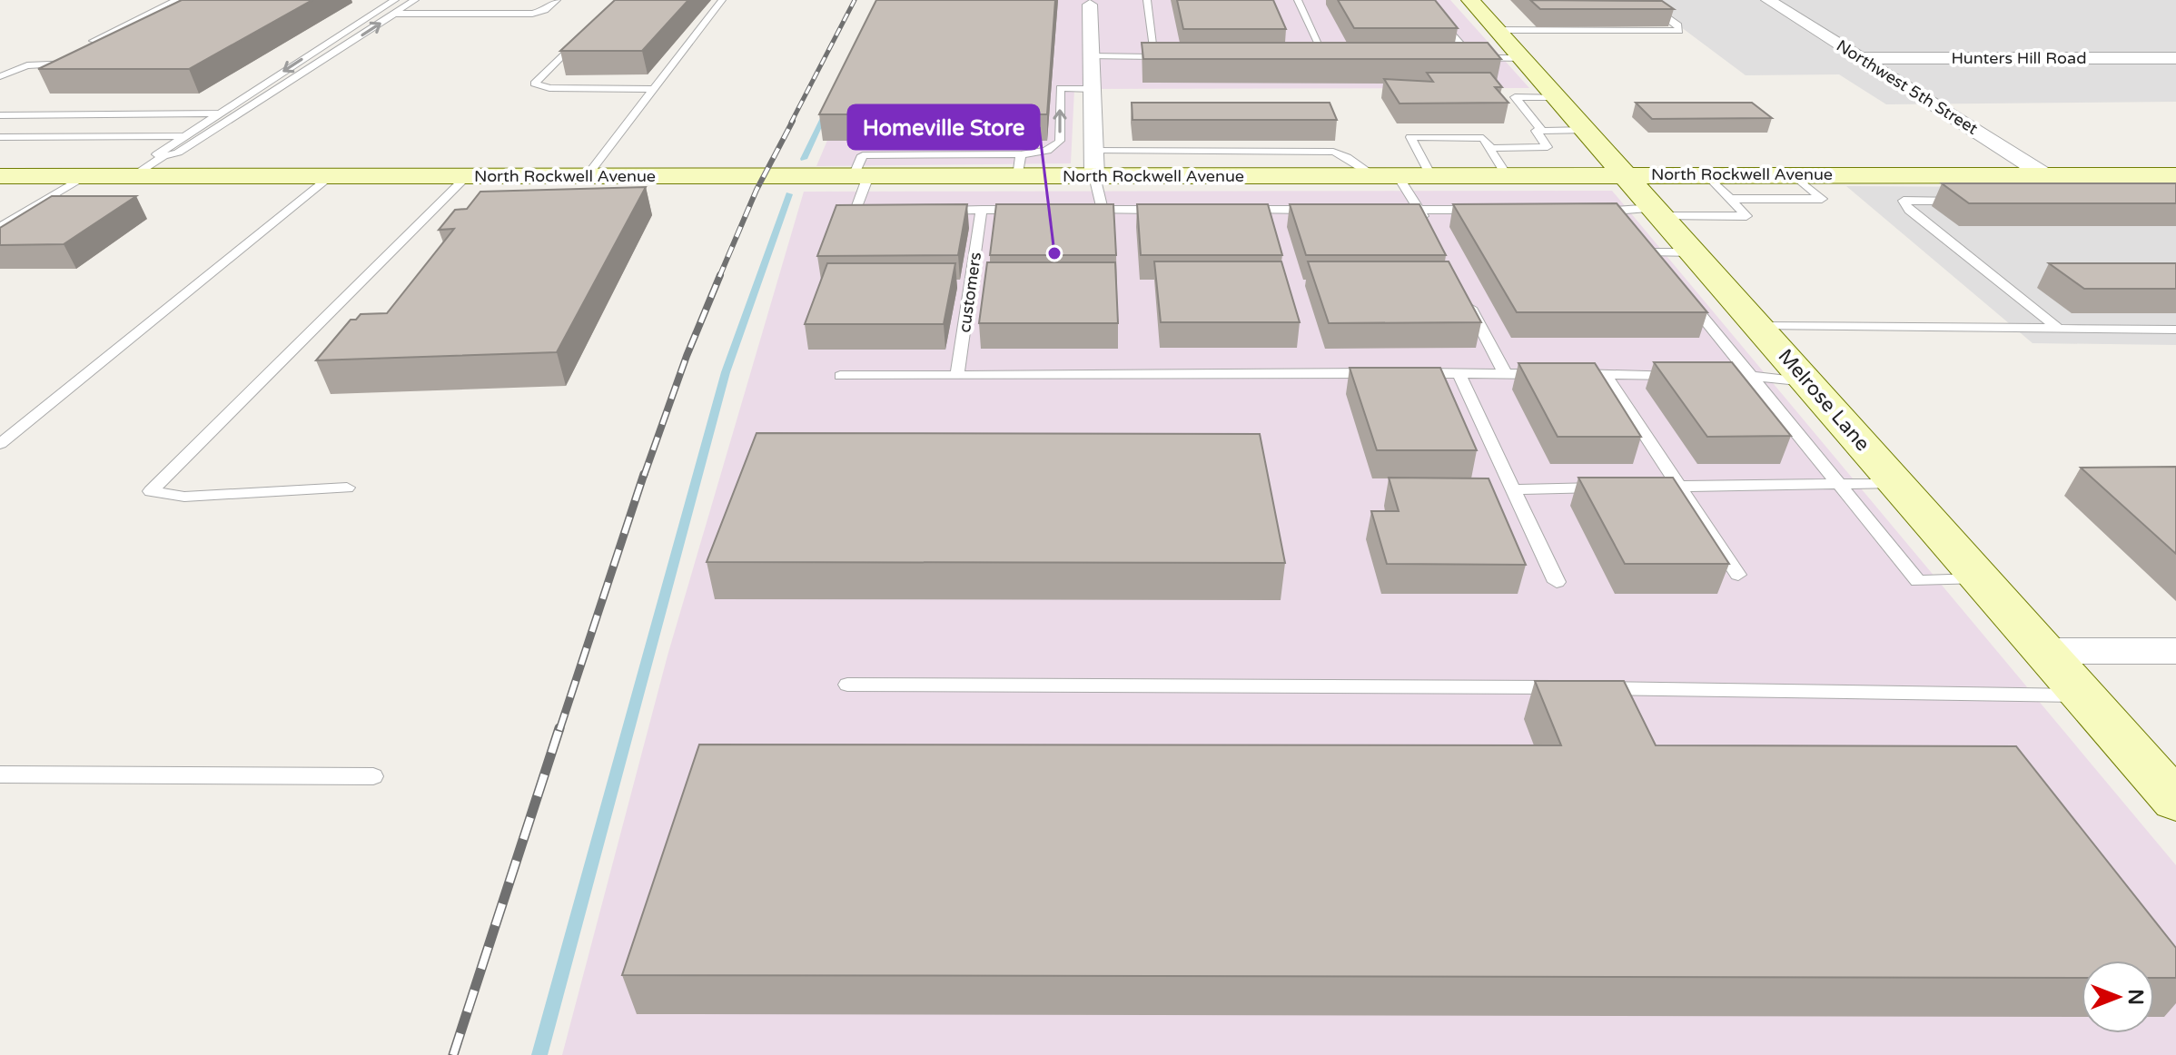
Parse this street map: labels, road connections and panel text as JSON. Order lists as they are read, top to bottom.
{
  "streets": {
    "main road": ["North Rockwell Avenue", "Melrose Lane"],
    "street": ["Hunters Hill Road", "Northwest 5th Street"],
    "lane": ["customers"]
  },
  "crossings": [
    ["Hunters Hill Road", "Northwest 5th Street"],
    ["Northwest 5th Street", "North Rockwell Avenue"],
    ["North Rockwell Avenue", "Melrose Lane"]
  ],
  "places": ["Homeville Store"],
  "north": "right"
}
